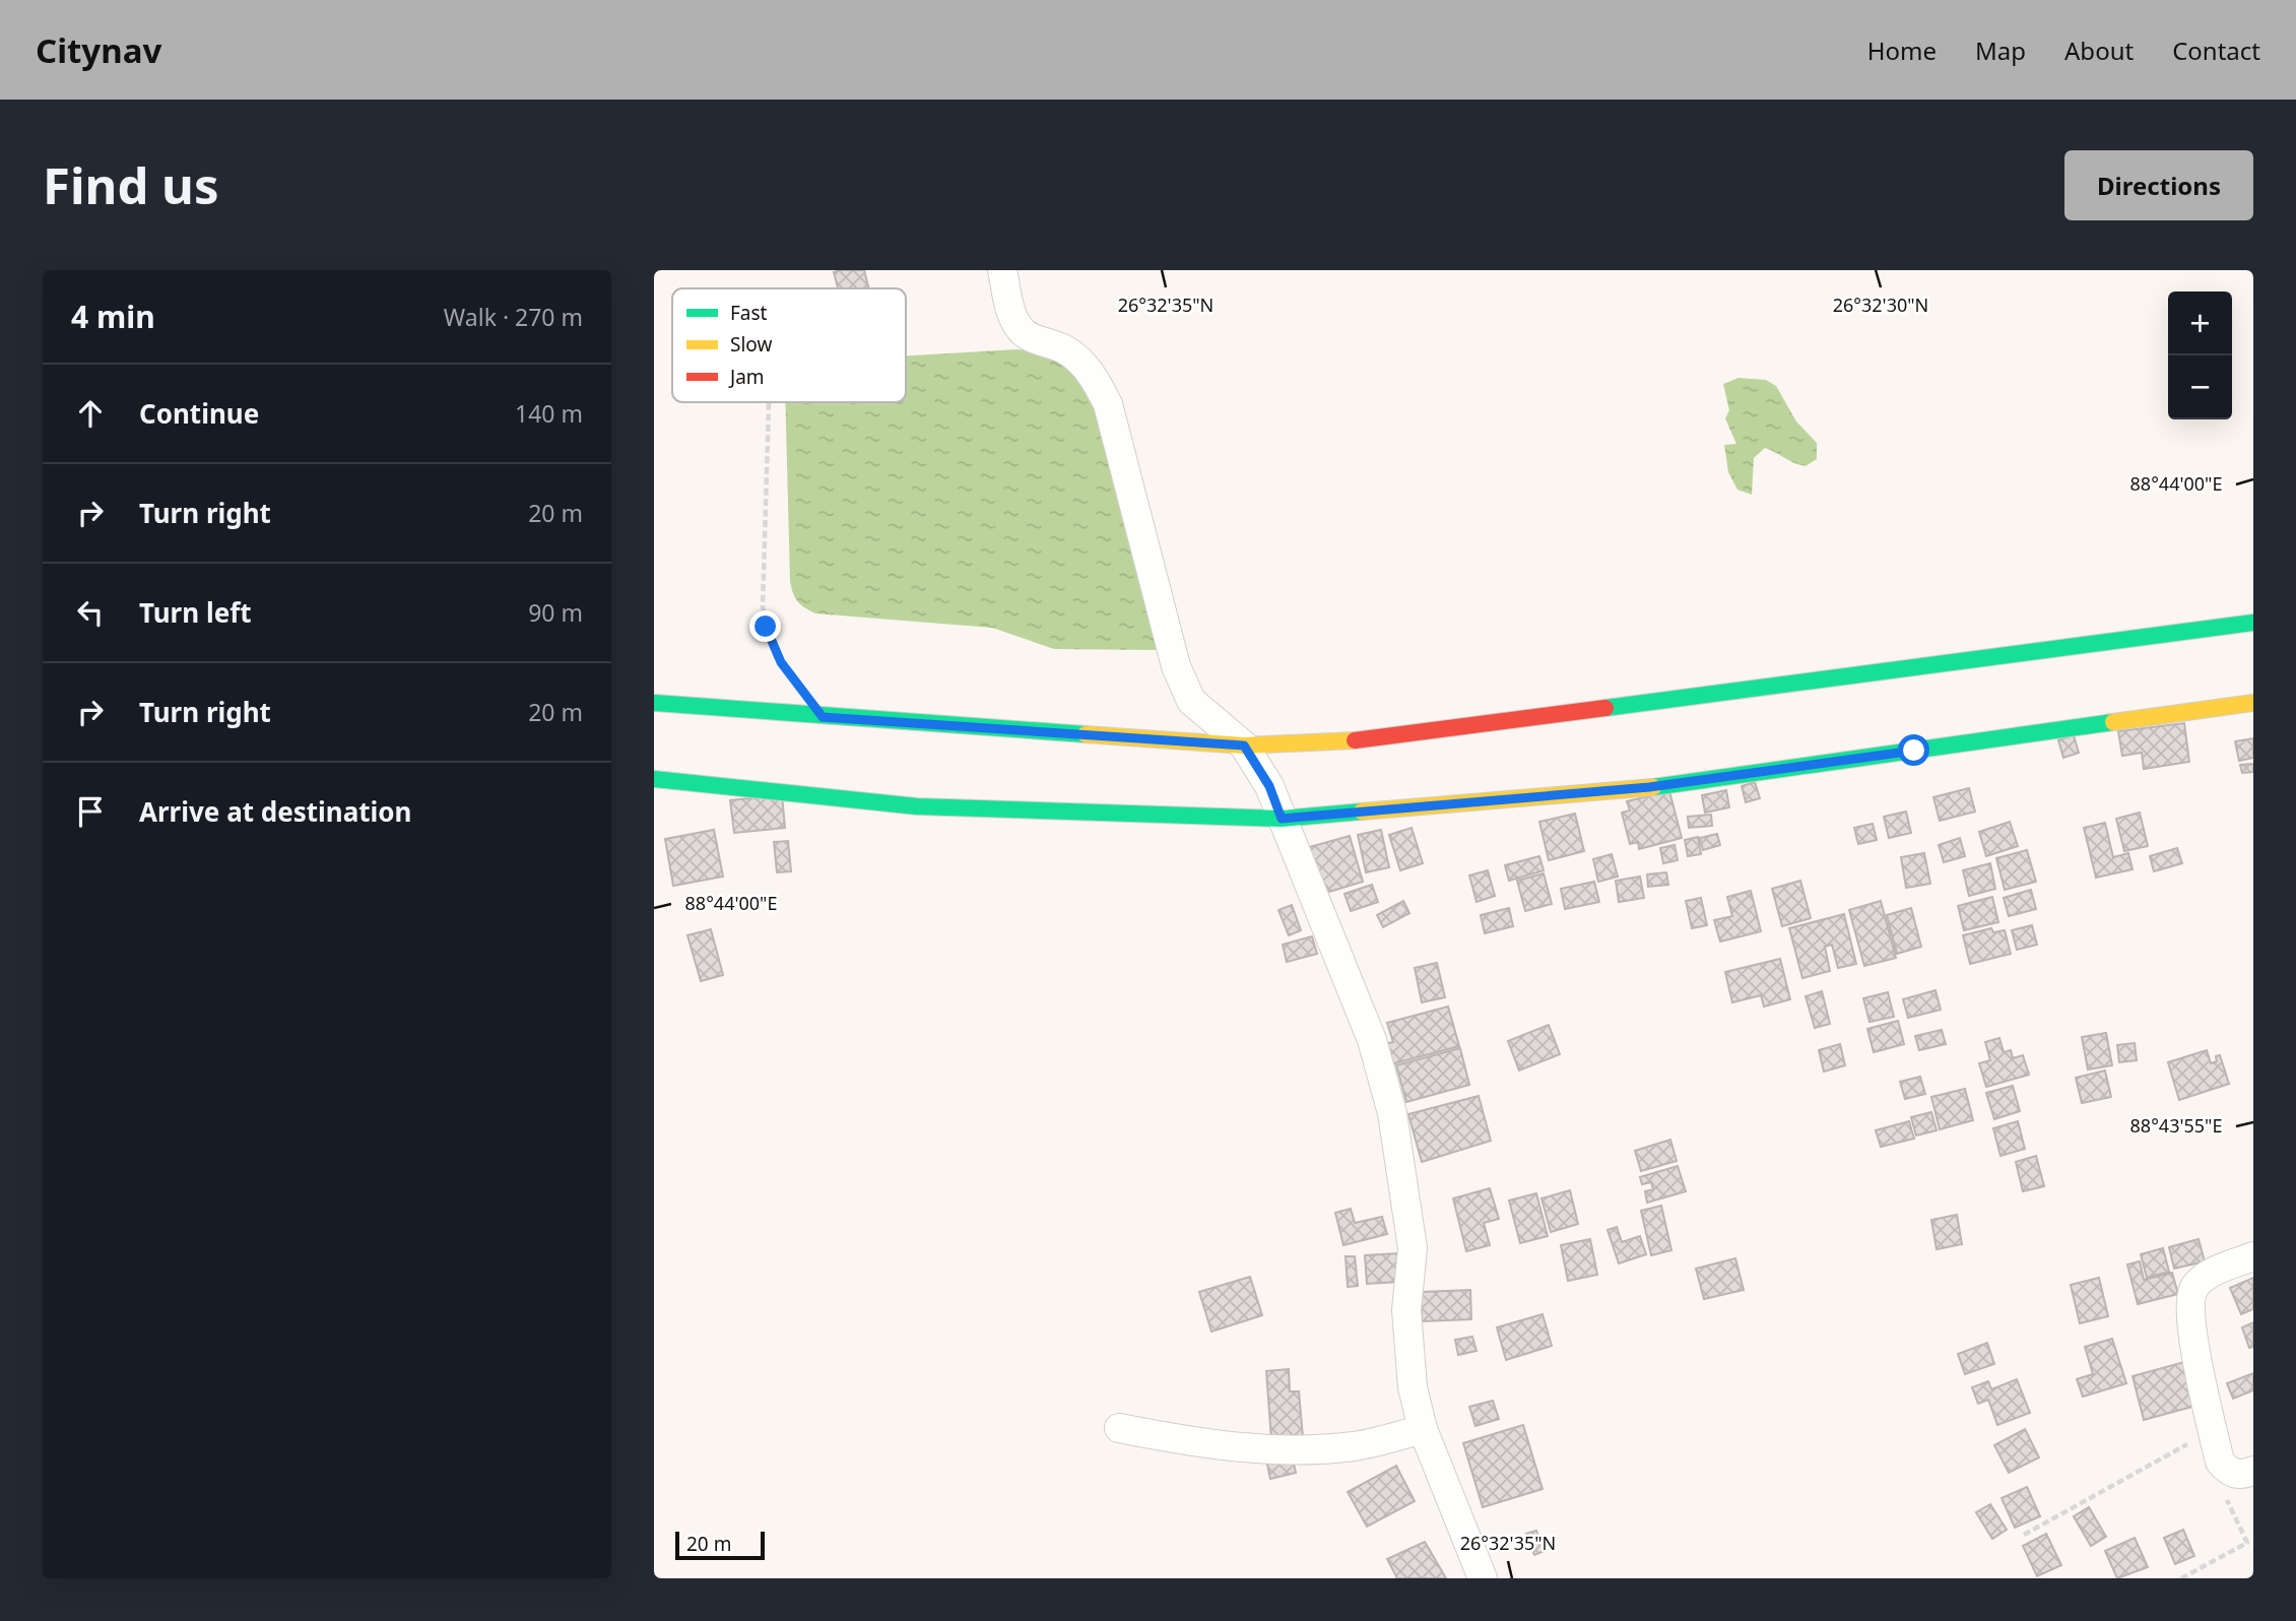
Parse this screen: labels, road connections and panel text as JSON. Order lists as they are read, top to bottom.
{
  "legend": ["Fast", "Slow", "Jam"],
  "scale_bar": "20 m",
  "page": {
    "header": "Citynav",
    "nav": [
      "Home",
      "Map",
      "About",
      "Contact"
    ],
    "buttons": "Directions",
    "title": "Find us",
    "heading": ["4 min", "Walk · 270 m"],
    "map_buttons": ["+", "−"],
    "list": [
      ["Continue", "140 m"],
      ["Turn right", "20 m"],
      ["Turn left", "90 m"],
      ["Turn right", "20 m"],
      "Arrive at destination"
    ],
    "scale": "20 m"
  },
  "coordinates": [
    "26°32'35\"N",
    "26°32'30\"N",
    "88°44'00\"E",
    "88°43'55\"E"
  ]
}
